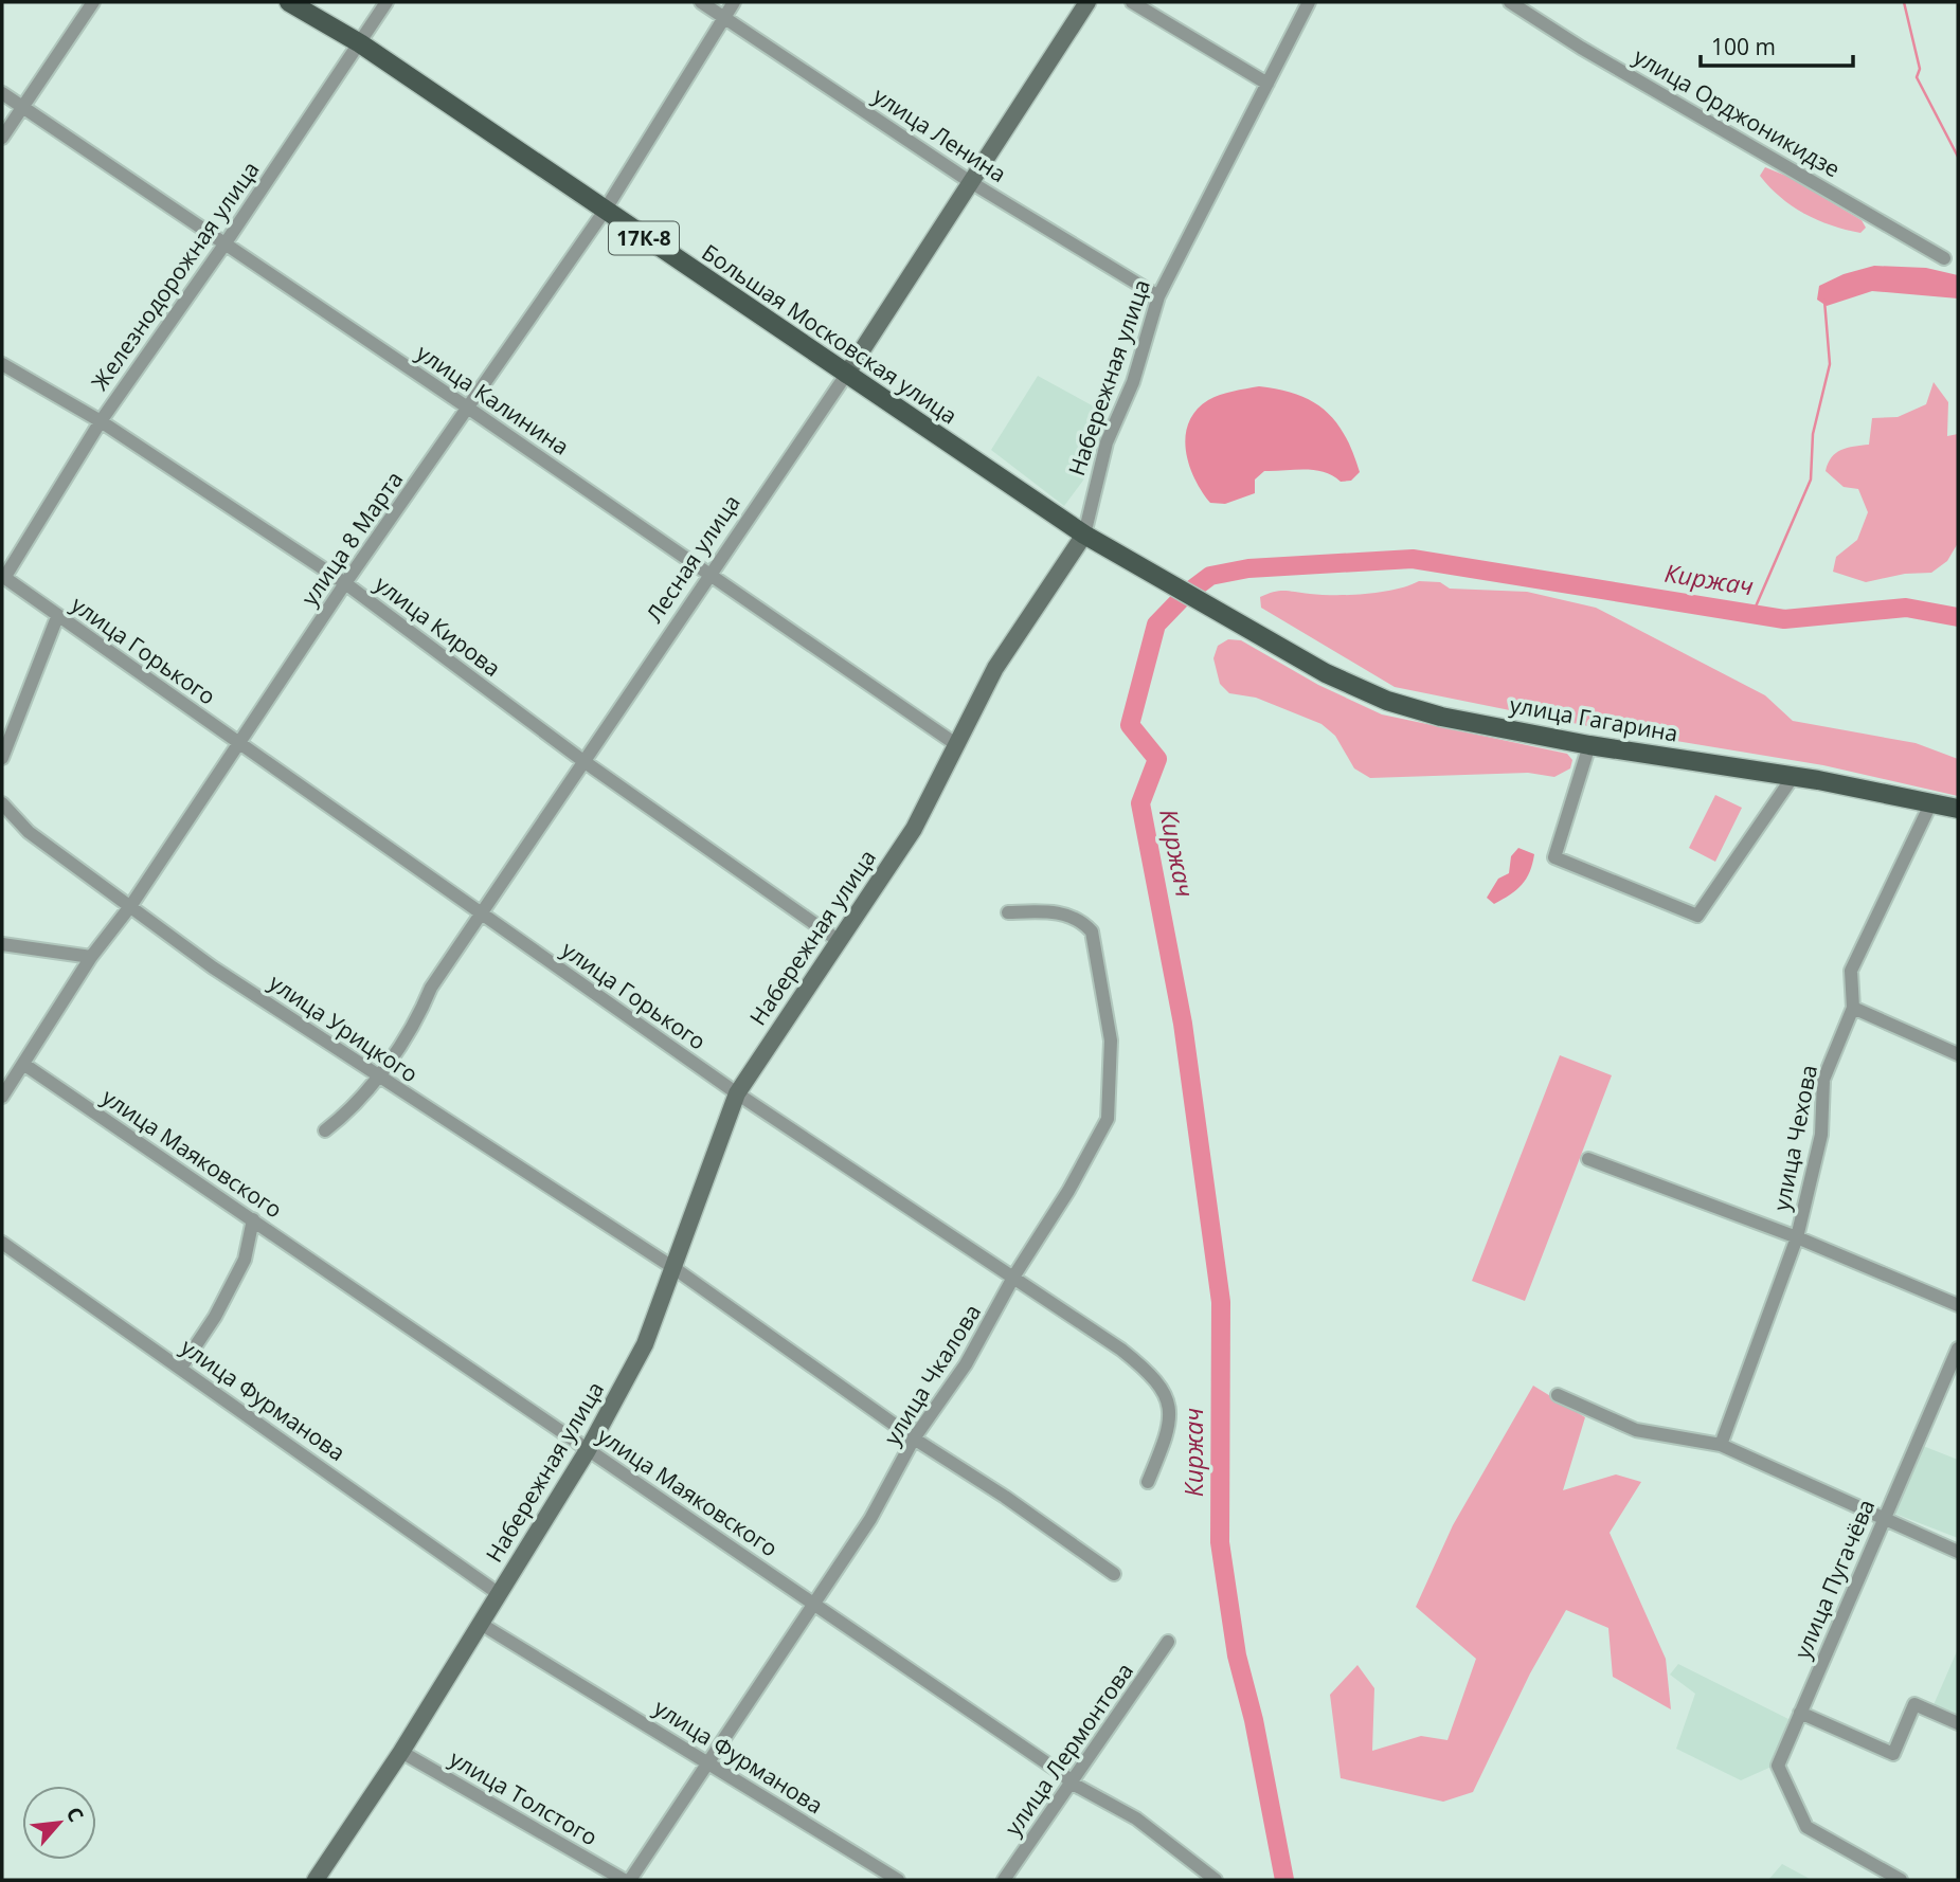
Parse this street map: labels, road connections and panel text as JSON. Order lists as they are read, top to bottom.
{
  "streets": {
    "main road": ["17К-8", "Большая Московская улица", "улица Гагарина"],
    "street": [
      "улица Орджоникидзе",
      "улица Ленина",
      "Железнодорожная улица",
      "Набережная улица",
      "улица Калинина",
      "улица 8 Марта",
      "Лесная улица",
      "улица Кирова",
      "улица Горького",
      "улица Урицкого",
      "улица Чехова",
      "улица Маяковского",
      "улица Чкалова",
      "улица Фурманова",
      "улица Пугачёва",
      "улица Лермонтова",
      "улица Толстого"
    ]
  },
  "crossings": [
    ["улица Ленина", "Набережная улица"],
    ["улица Ленина", "улица 8 Марта"],
    ["улица Ленина", "Лесная улица"],
    ["Железнодорожная улица", "Большая Московская улица"],
    ["Железнодорожная улица", "улица Калинина"],
    ["Железнодорожная улица", "улица Кирова"],
    ["Железнодорожная улица", "улица Горького"],
    ["Большая Московская улица", "Набережная улица"],
    ["Большая Московская улица", "улица 8 Марта"],
    ["Большая Московская улица", "Лесная улица"],
    ["Большая Московская улица", "улица Гагарина"],
    ["Набережная улица", "улица Калинина"],
    ["Набережная улица", "улица Кирова"],
    ["Набережная улица", "улица Горького"],
    ["Набережная улица", "улица Урицкого"],
    ["Набережная улица", "улица Маяковского"],
    ["Набережная улица", "улица Фурманова"],
    ["Набережная улица", "улица Толстого"],
    ["улица Калинина", "улица 8 Марта"],
    ["улица Калинина", "Лесная улица"],
    ["улица 8 Марта", "улица Кирова"],
    ["улица 8 Марта", "улица Горького"],
    ["улица 8 Марта", "улица Урицкого"],
    ["улица 8 Марта", "улица Маяковского"],
    ["Лесная улица", "улица Кирова"],
    ["Лесная улица", "улица Горького"],
    ["Лесная улица", "улица Урицкого"],
    ["улица Горького", "улица Чкалова"],
    ["улица Гагарина", "улица Чехова"],
    ["улица Урицкого", "улица Чкалова"],
    ["улица Маяковского", "улица Чкалова"],
    ["улица Маяковского", "улица Лермонтова"],
    ["улица Чкалова", "улица Фурманова"],
    ["улица Чкалова", "улица Толстого"]
  ],
  "water": ["Киржач"],
  "scale_bar": "100 m",
  "north": "top right"
}
